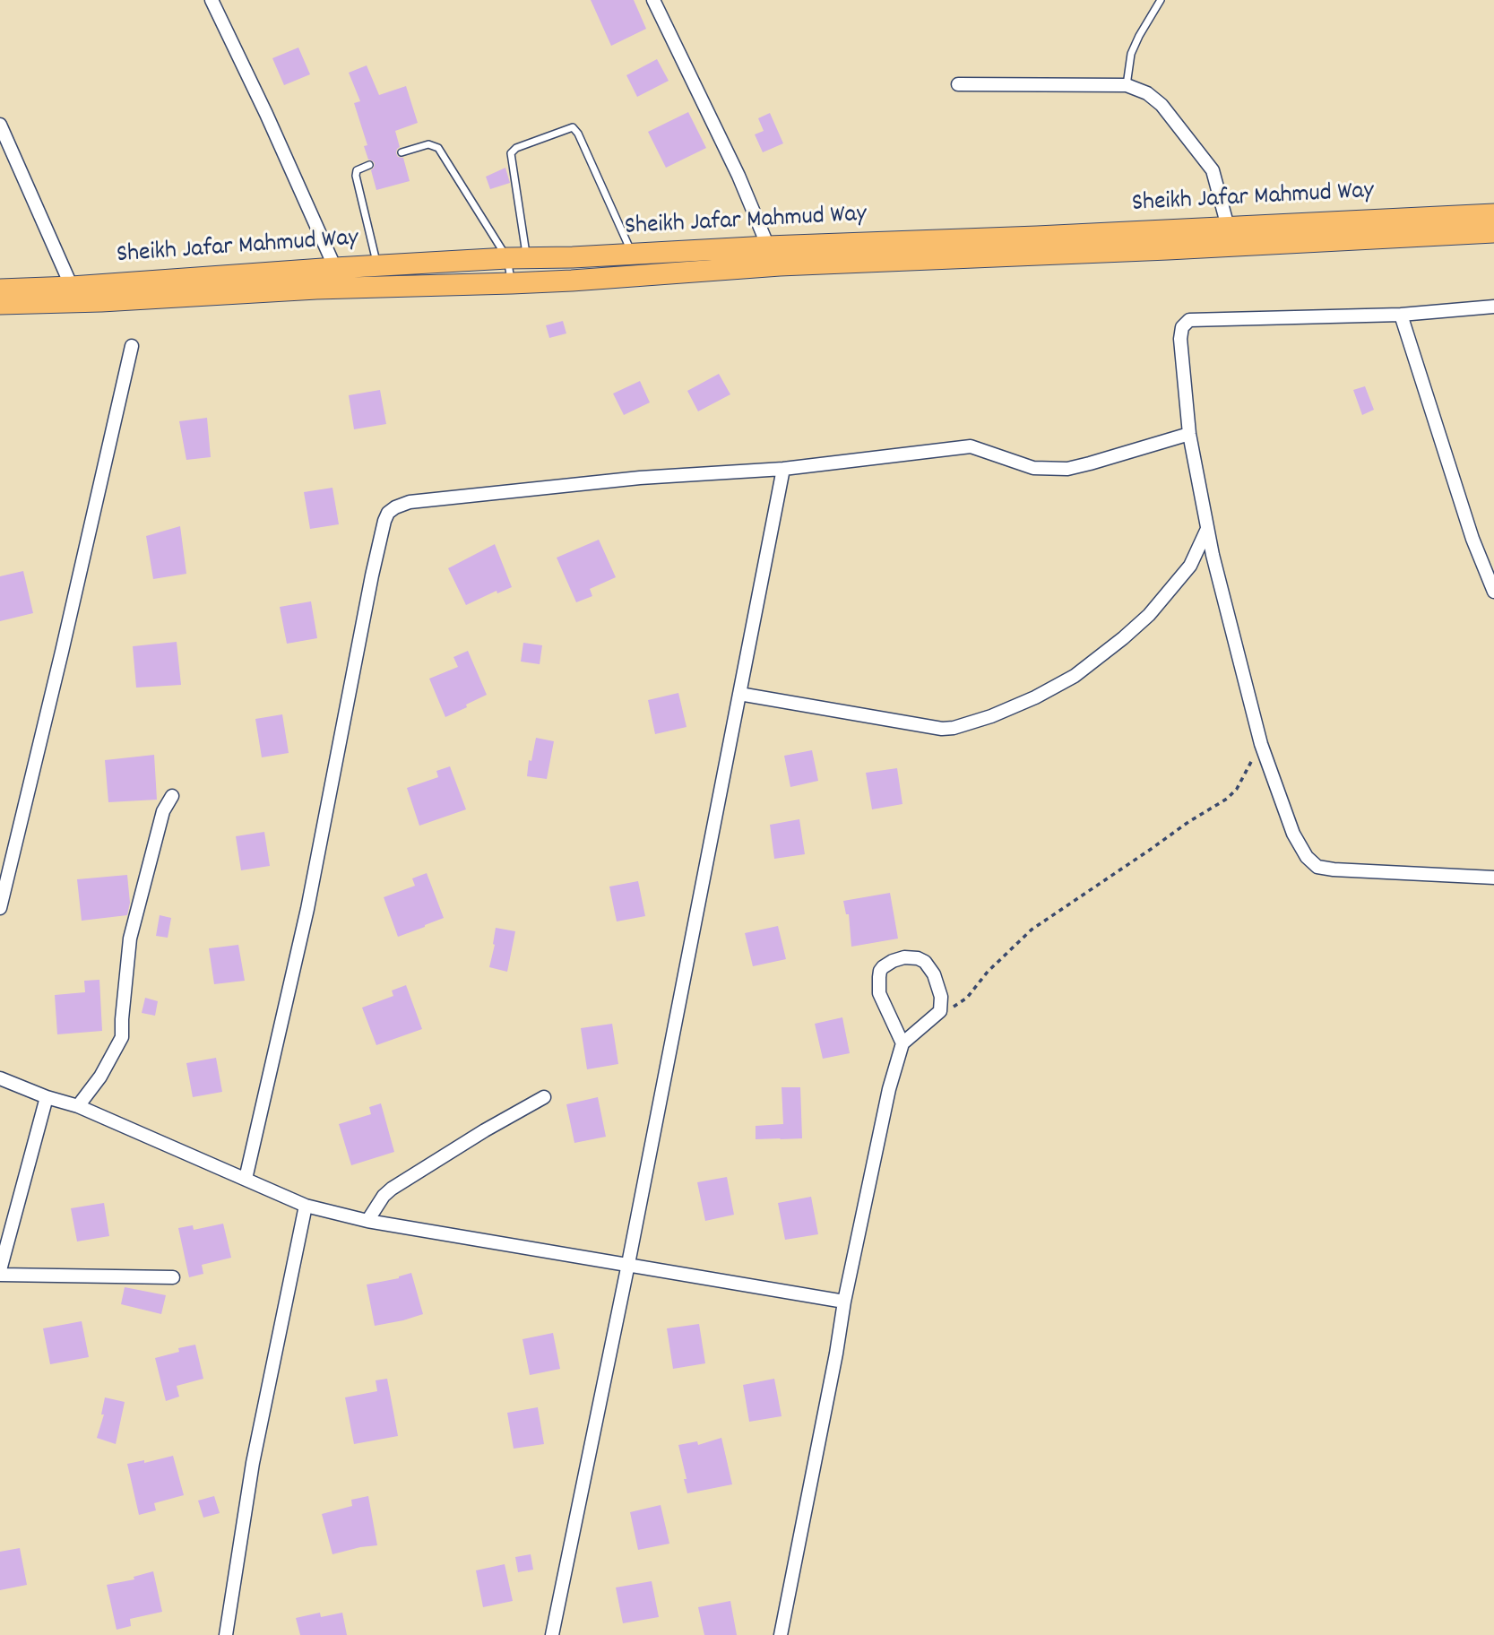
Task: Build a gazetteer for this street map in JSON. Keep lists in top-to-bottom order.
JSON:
{
  "streets": {
    "main road": ["Sheikh Jafar Mahmud Way"]
  }
}
